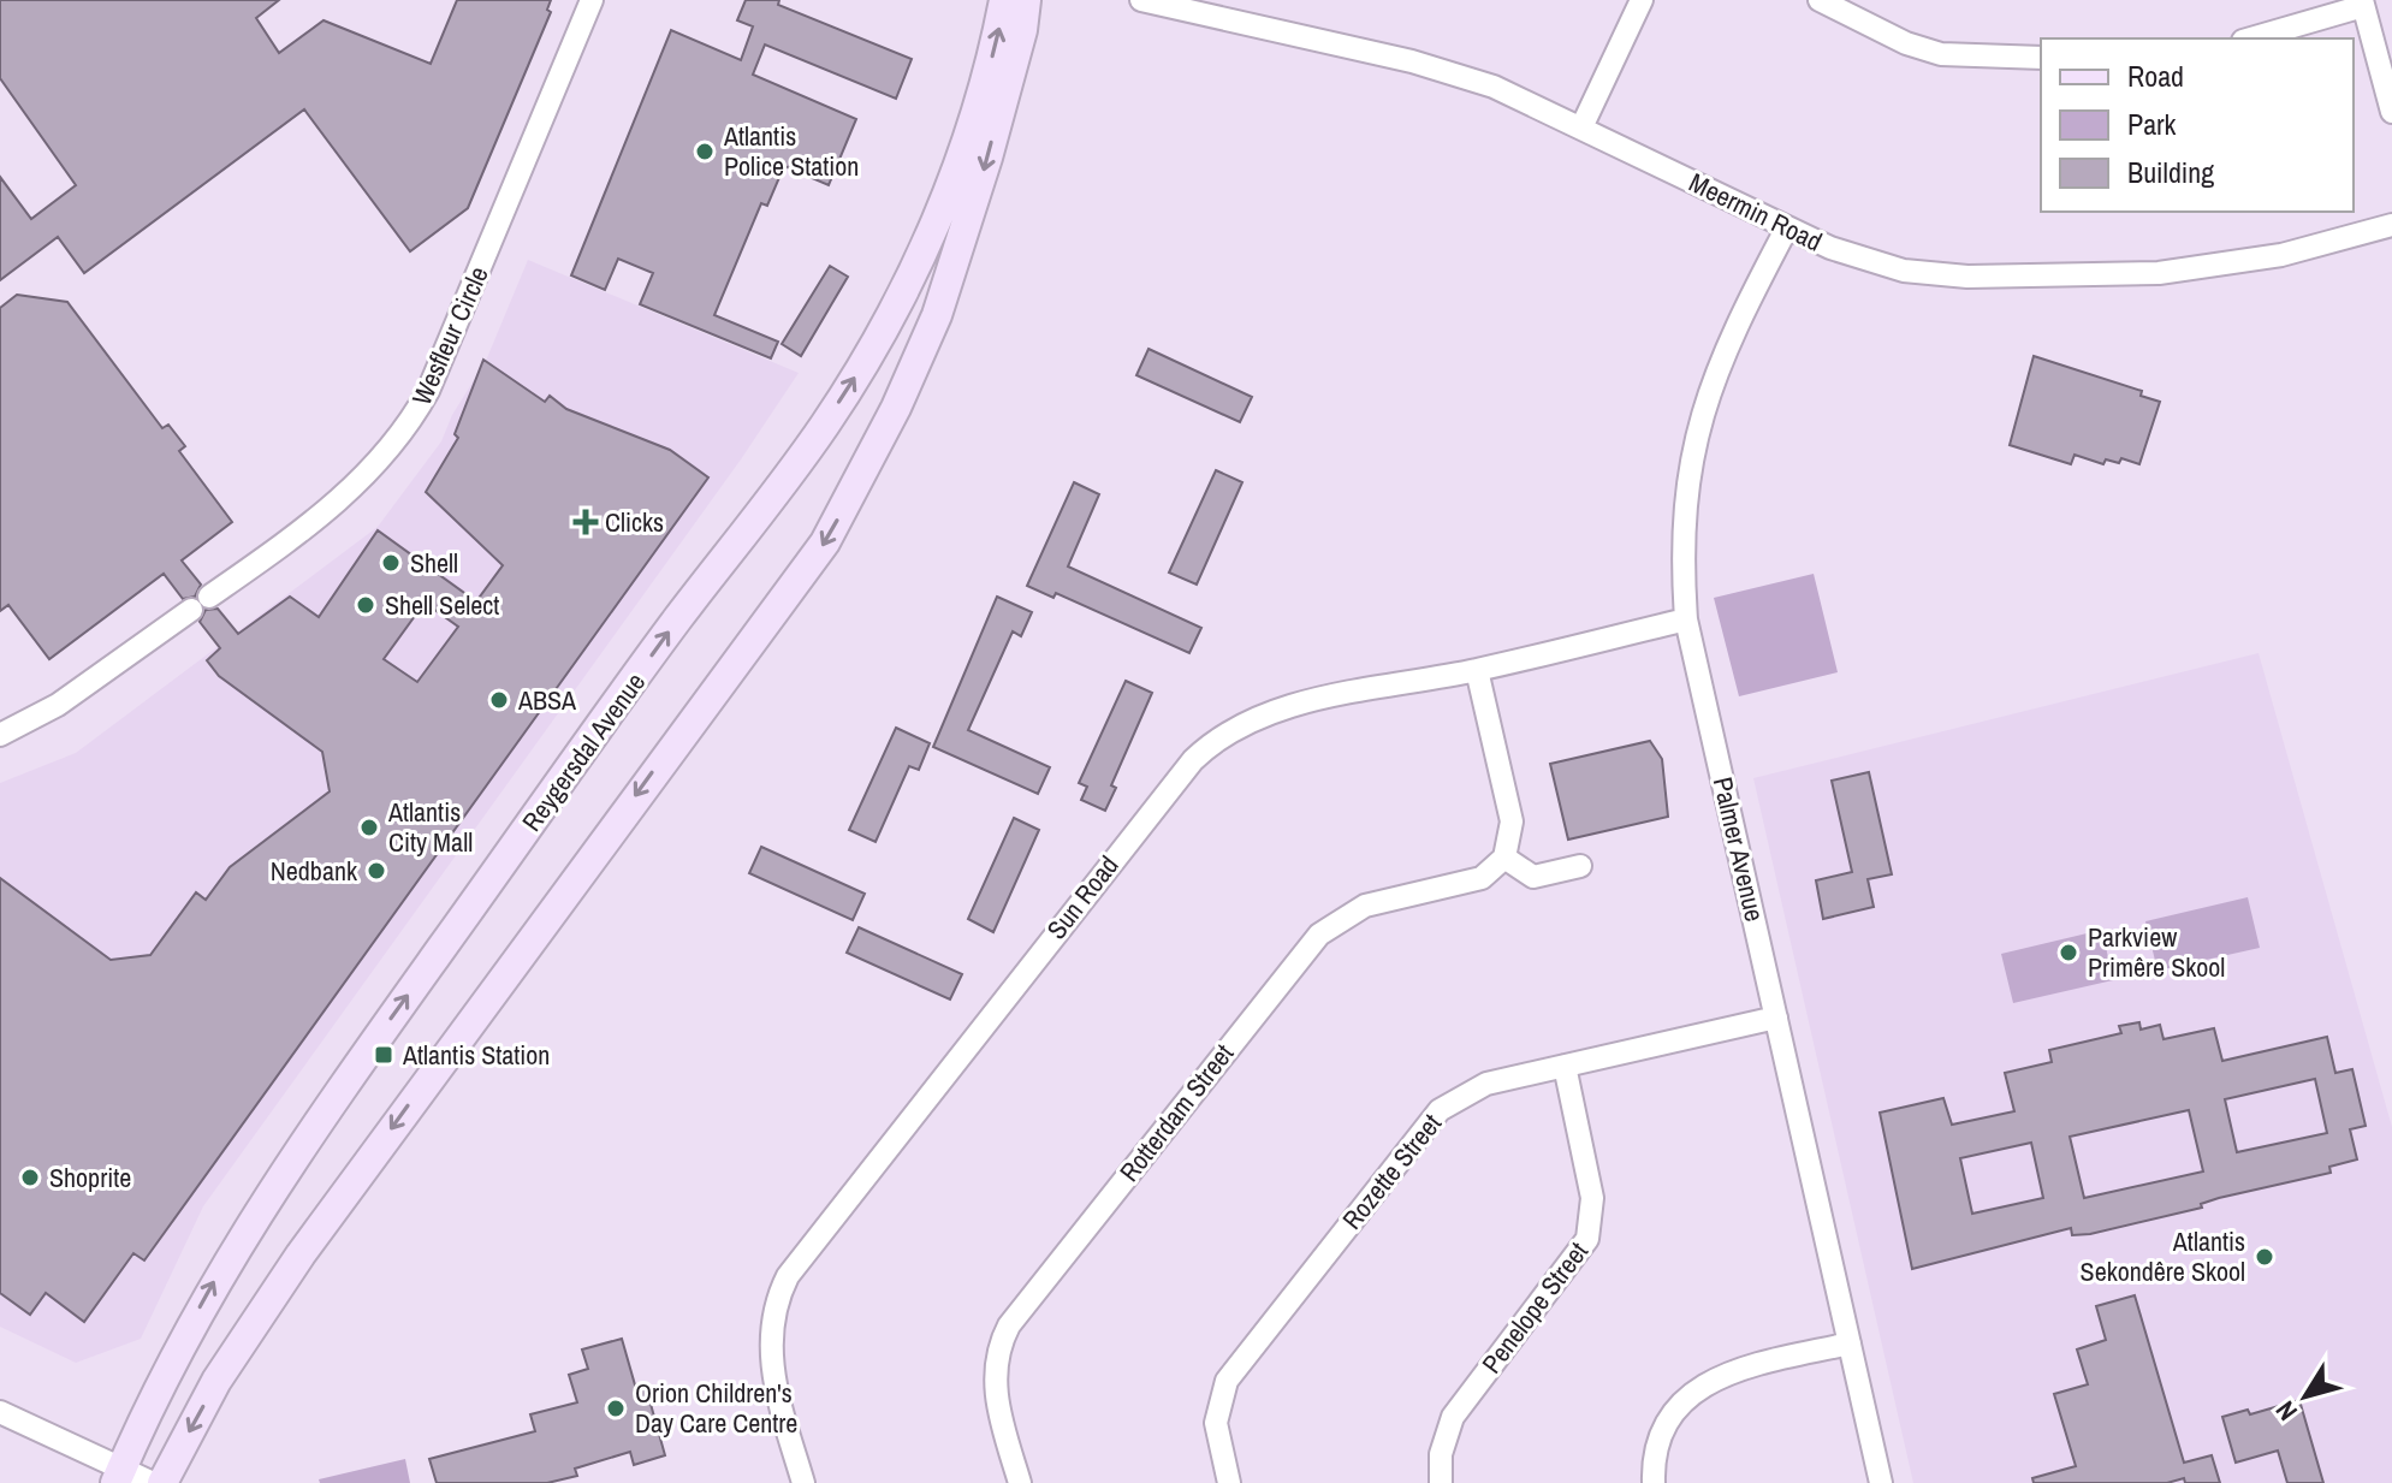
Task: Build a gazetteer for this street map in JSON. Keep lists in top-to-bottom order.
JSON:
{
  "streets": {
    "main road": ["Reygersdal Avenue"],
    "street": [
      "Meermin Road",
      "Wesfleur Circle",
      "Palmer Avenue",
      "Sun Road",
      "Rotterdam Street",
      "Rozette Street",
      "Penelope Street"
    ]
  },
  "crossings": [
    ["Meermin Road", "Palmer Avenue"],
    ["Palmer Avenue", "Sun Road"],
    ["Palmer Avenue", "Rozette Street"],
    ["Rozette Street", "Penelope Street"]
  ],
  "places": {
    "other": [
      "Atlantis Police Station",
      "Shell",
      "Shell Select",
      "ABSA",
      "Atlantis City Mall",
      "Nedbank",
      "Parkview Primêre Skool",
      "Shoprite",
      "Atlantis Sekondêre Skool",
      "Orion Children's Day Care Centre"
    ],
    "health": ["Clicks"],
    "transit": ["Atlantis Station"]
  },
  "legend": ["Road", "Park", "Building"],
  "north": "bottom left"
}
